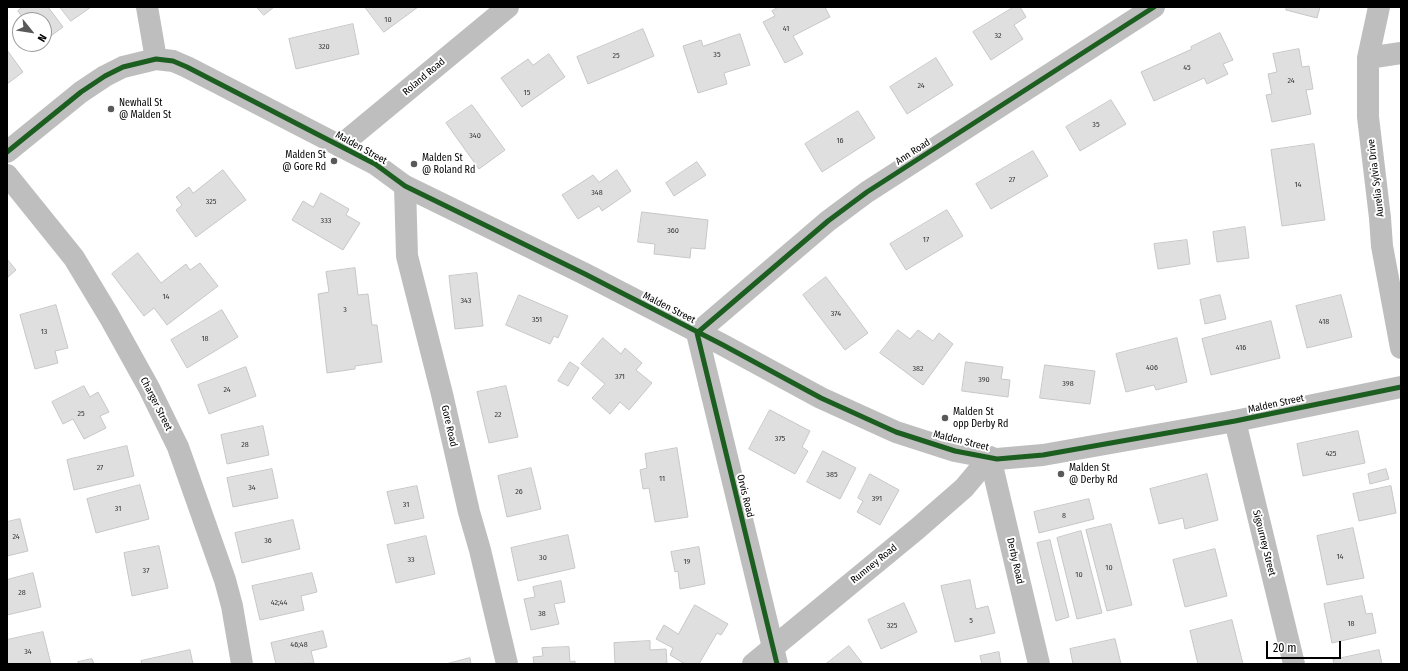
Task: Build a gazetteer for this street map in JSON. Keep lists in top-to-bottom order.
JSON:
{
  "streets": {
    "street": [
      "Roland Road",
      "Malden Street",
      "Ann Road",
      "Aurelia Sylvia Drive",
      "Charger Street",
      "Gore Road",
      "Orvis Road",
      "Sigourney Street",
      "Derby Road",
      "Rumney Road"
    ]
  },
  "crossings": [
    ["Roland Road", "Malden Street"],
    ["Malden Street", "Ann Road"],
    ["Malden Street", "Gore Road"],
    ["Malden Street", "Orvis Road"],
    ["Malden Street", "Sigourney Street"],
    ["Malden Street", "Derby Road"],
    ["Malden Street", "Rumney Road"],
    ["Ann Road", "Orvis Road"],
    ["Orvis Road", "Rumney Road"],
    ["Derby Road", "Rumney Road"]
  ],
  "places": [
    "Newhall St @ Malden St",
    "Malden St @ Gore Rd",
    "Malden St @ Roland Rd",
    "Malden St opp Derby Rd",
    "Malden St @ Derby Rd"
  ],
  "house_numbers": [
    "10",
    "41",
    "32",
    "320",
    "35",
    "25",
    "45",
    "24",
    "24",
    "15",
    "35",
    "340",
    "16",
    "27",
    "14",
    "348",
    "325",
    "333",
    "360",
    "17",
    "14",
    "343",
    "3",
    "374",
    "351",
    "418",
    "13",
    "18",
    "416",
    "406",
    "382",
    "371",
    "390",
    "398",
    "24",
    "25",
    "22",
    "375",
    "28",
    "425",
    "27",
    "385",
    "11",
    "34",
    "26",
    "391",
    "31",
    "31",
    "8",
    "24",
    "36",
    "14",
    "30",
    "33",
    "19",
    "10",
    "37",
    "10",
    "28",
    "42;44",
    "38",
    "5",
    "18",
    "325",
    "46;48",
    "34"
  ],
  "scale_bar": "20 m",
  "north": "bottom right"
}
